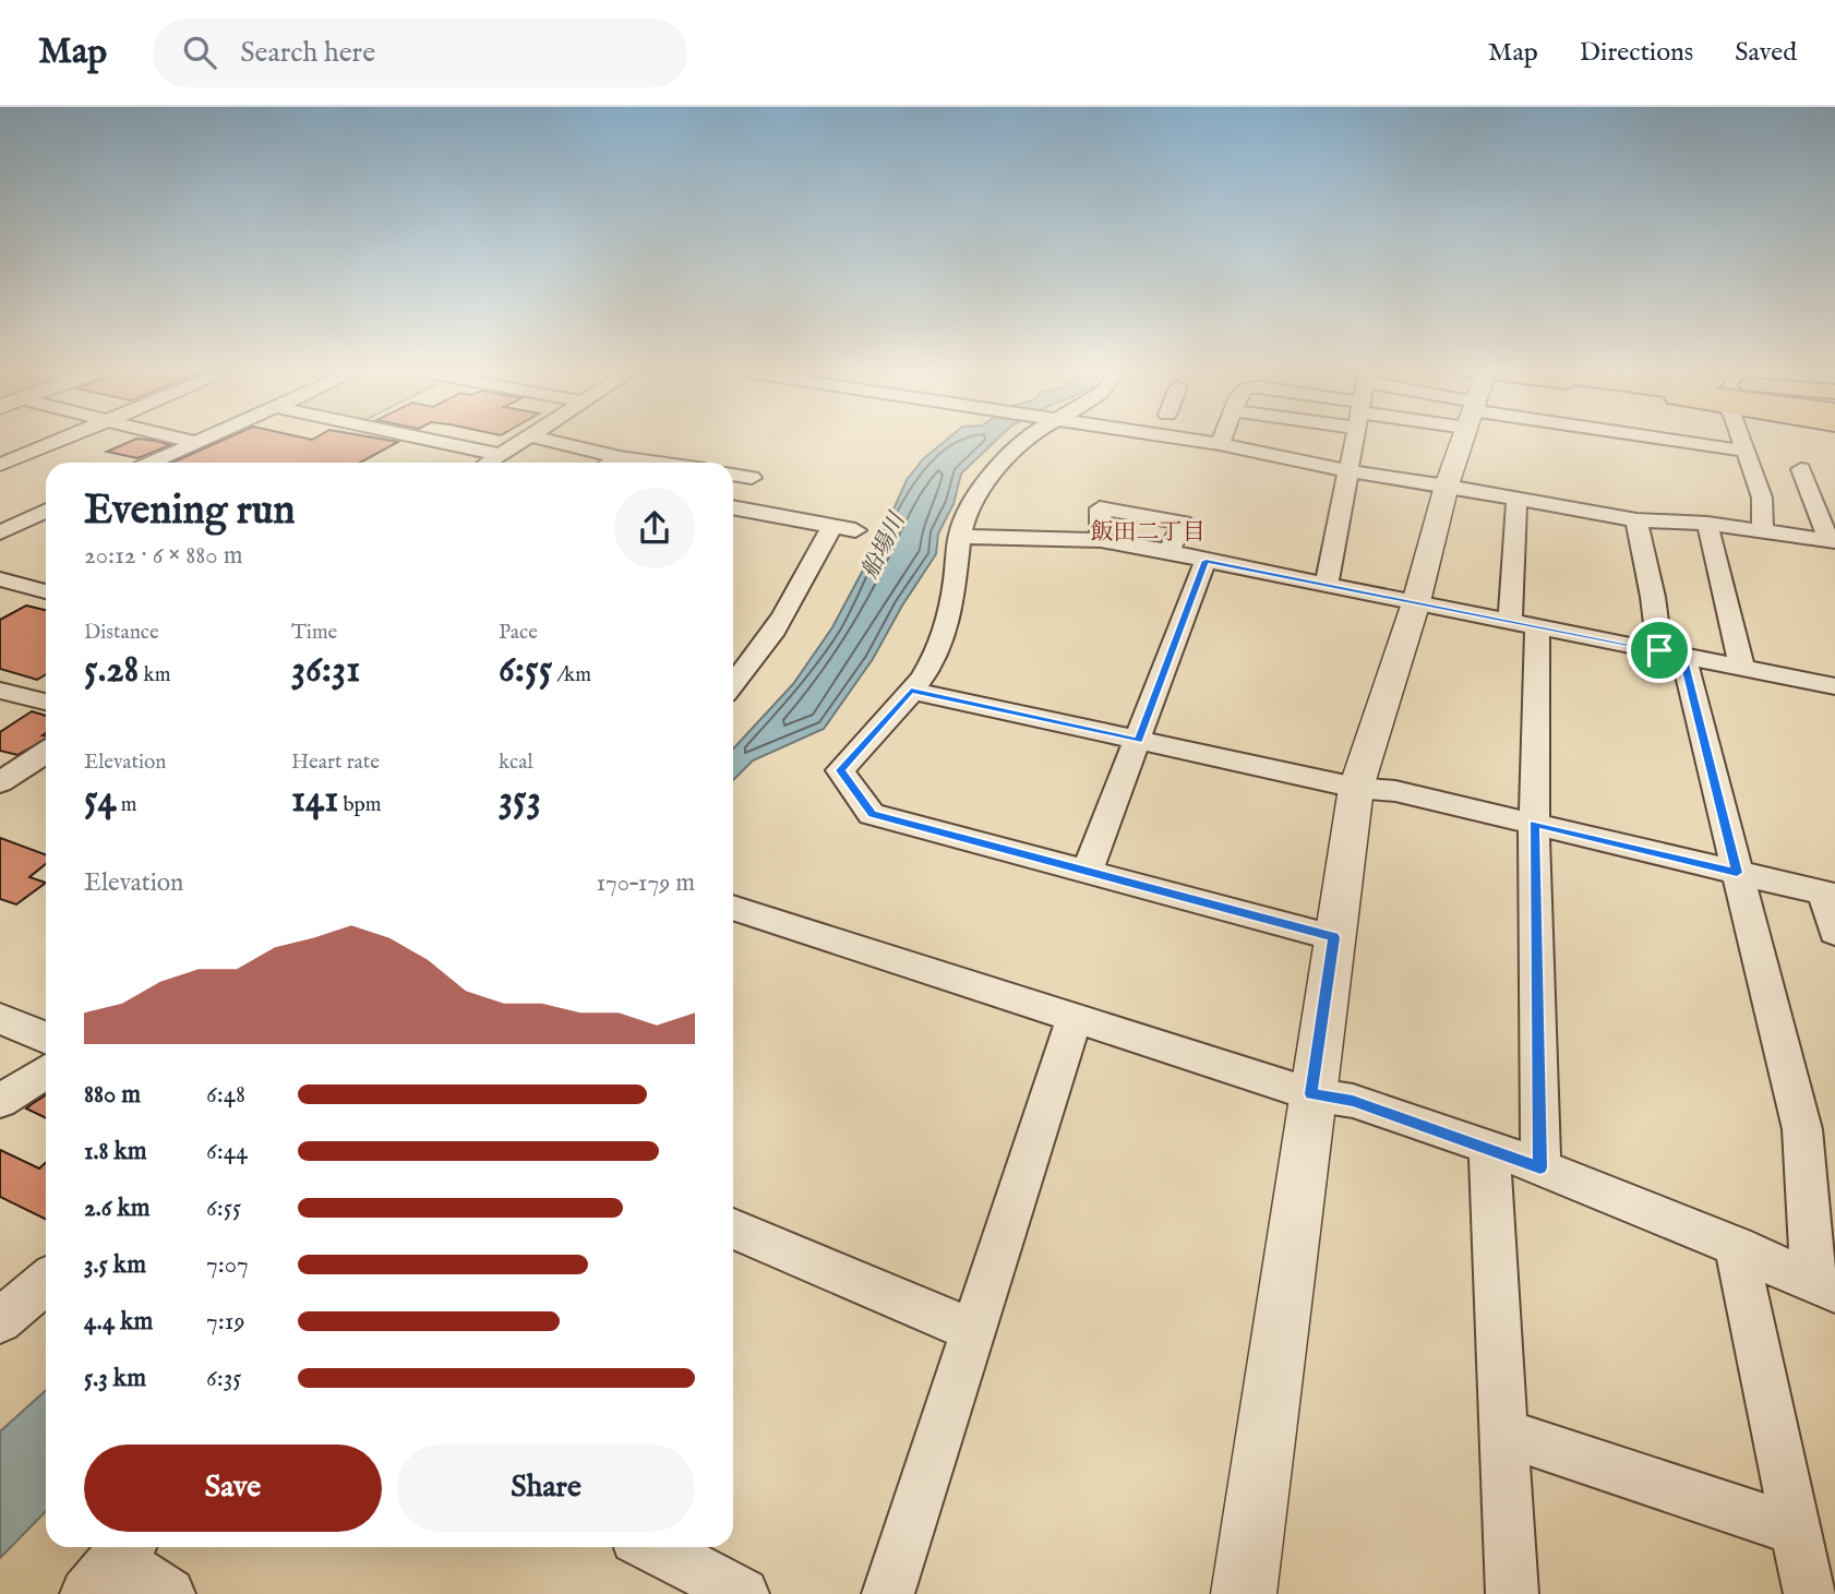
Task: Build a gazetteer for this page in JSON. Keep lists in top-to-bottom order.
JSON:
{
  "districts": ["飯田二丁目"],
  "water": ["船場川"],
  "page": {
    "header": "Map",
    "search": "Search here",
    "nav": ["Map", "Directions", "Saved"],
    "heading": ["Evening run", "20:12 · 6 × 880 m"],
    "stats": [
      ["Distance", "5.28 km"],
      ["Time", "36:31"],
      ["Pace", "6:55 /km"],
      ["Elevation", "54 m"],
      ["Heart rate", "141 bpm"],
      ["kcal", "353"]
    ],
    "chart": ["Elevation", "170–179 m"],
    "list": [
      {
        "name": "880 m",
        "note": "6:48"
      },
      {
        "name": "1.8 km",
        "note": "6:44"
      },
      {
        "name": "2.6 km",
        "note": "6:55"
      },
      {
        "name": "3.5 km",
        "note": "7:07"
      },
      {
        "name": "4.4 km",
        "note": "7:19"
      },
      {
        "name": "5.3 km",
        "note": "6:35"
      }
    ],
    "buttons": ["Save", "Share"]
  }
}
